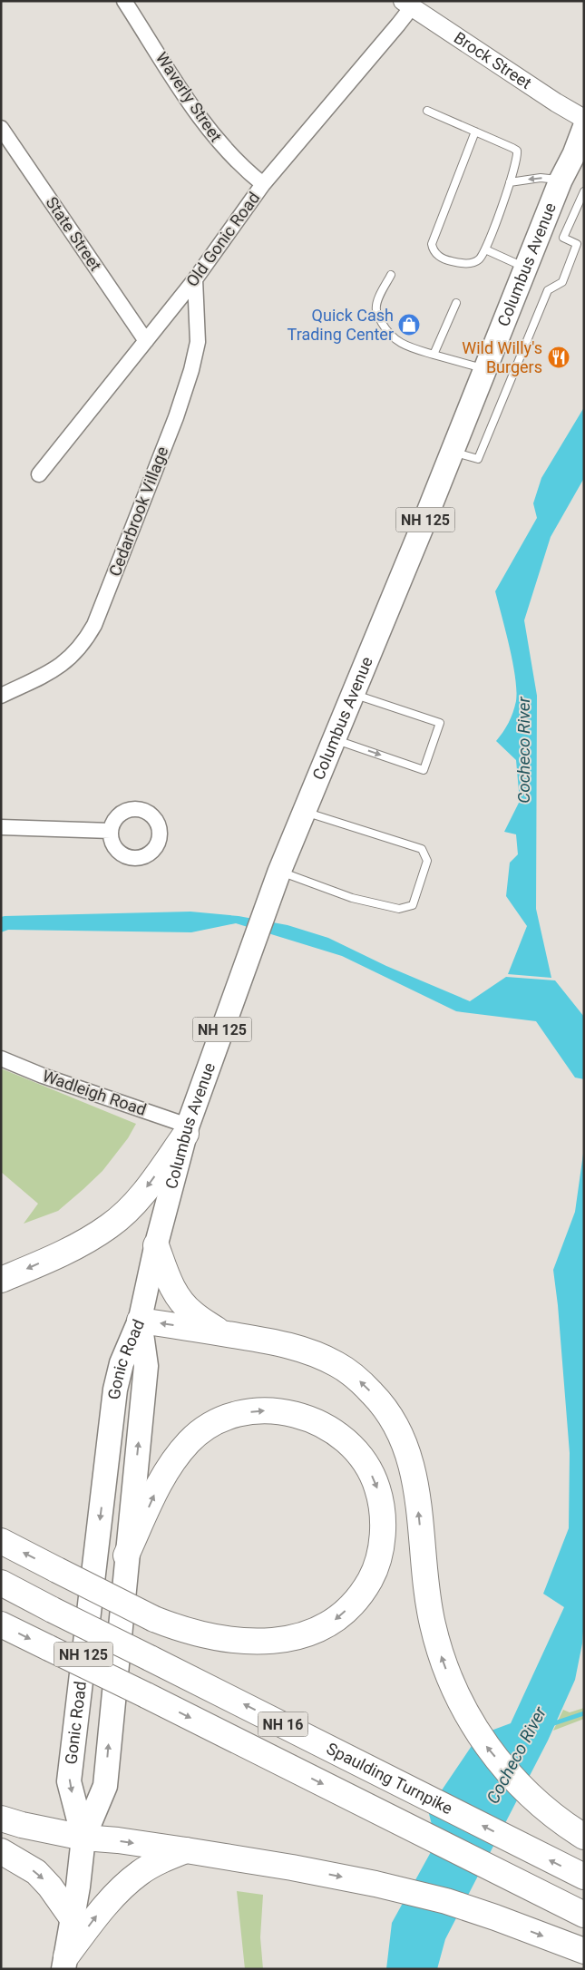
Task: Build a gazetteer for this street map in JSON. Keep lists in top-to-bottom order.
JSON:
{
  "streets": {
    "highway": [
      "NH 125",
      "Gonic Road",
      "NH 16",
      "Spaulding Turnpike"
    ],
    "main road": ["Columbus Avenue"],
    "street": [
      "Brock Street",
      "Waverly Street",
      "State Street",
      "Old Gonic Road",
      "Cedarbrook Village",
      "Wadleigh Road"
    ]
  },
  "crossings": [
    ["Brock Street", "Old Gonic Road"],
    ["Waverly Street", "Old Gonic Road"],
    ["State Street", "Old Gonic Road"],
    ["Old Gonic Road", "Cedarbrook Village"],
    ["Columbus Avenue", "Wadleigh Road"],
    ["Columbus Avenue", "Gonic Road"]
  ],
  "water": ["Cocheco River"],
  "places": {
    "shop": ["Quick Cash Trading Center"],
    "restaurant": ["Wild Willy's Burgers"]
  }
}
